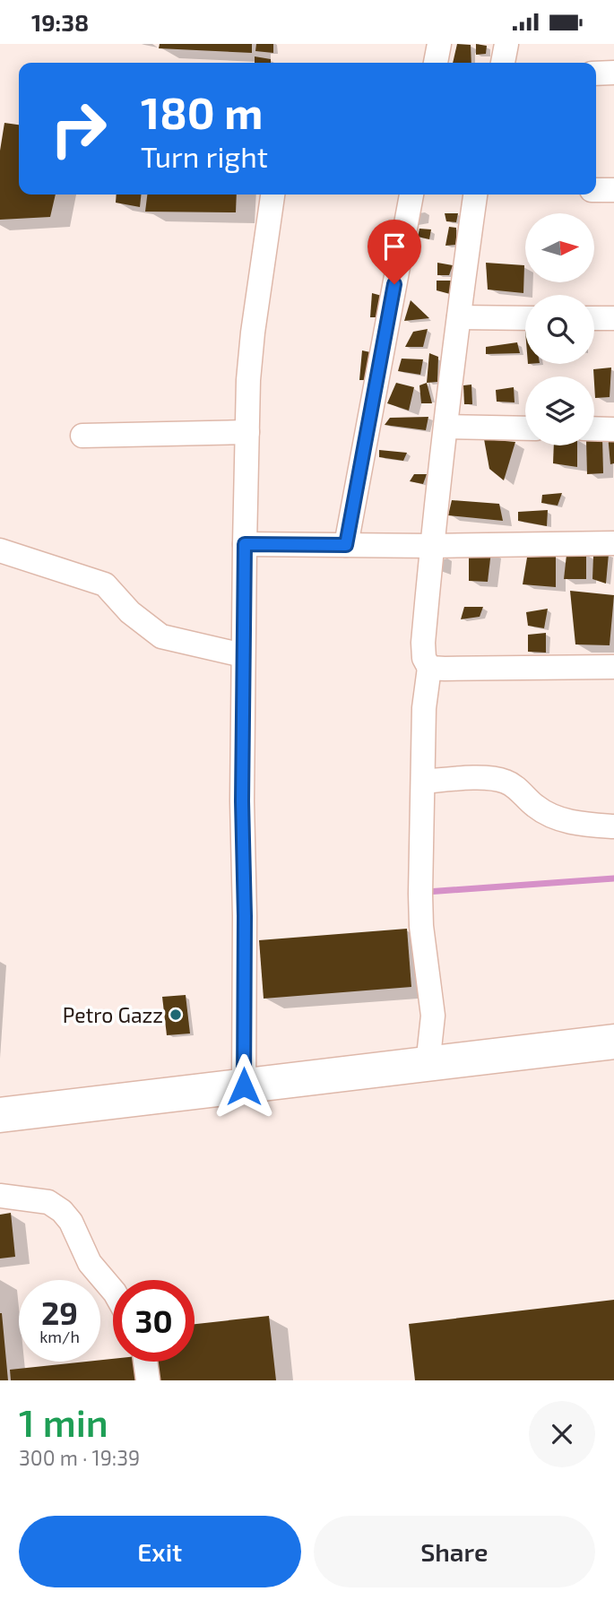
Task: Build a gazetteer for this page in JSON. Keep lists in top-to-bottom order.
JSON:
{
  "places": ["Petro Gazz"],
  "north": "right",
  "page": {
    "status": "19:38",
    "turn": ["180 m", "Turn right"],
    "speed": "29 km/h",
    "limit": "30",
    "heading": ["1 min", "300 m · 19:39"],
    "buttons": ["Exit", "Share"]
  }
}
